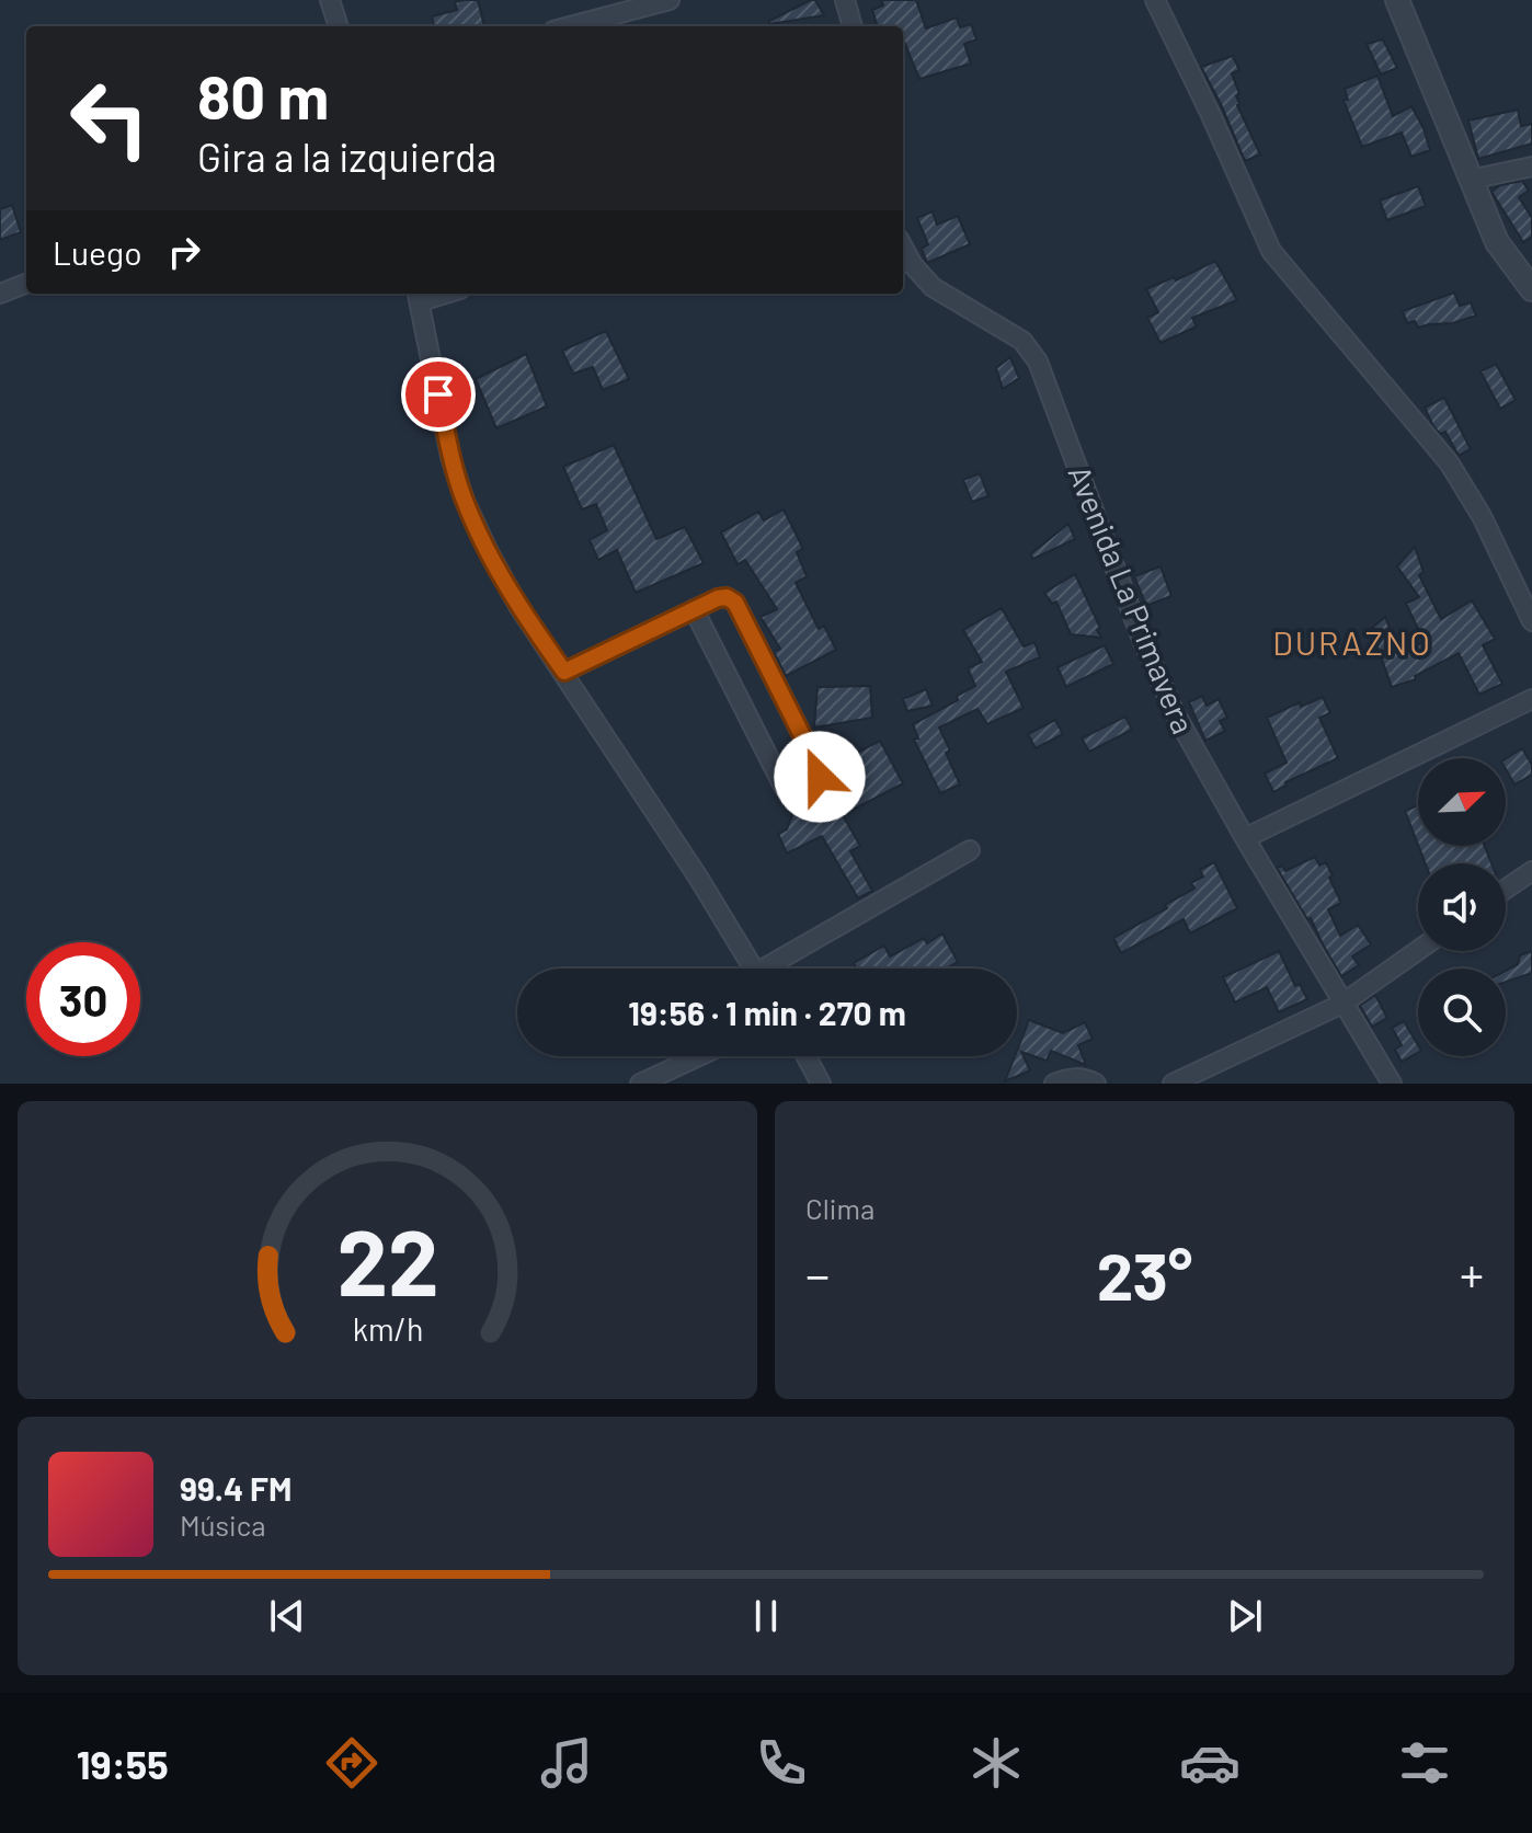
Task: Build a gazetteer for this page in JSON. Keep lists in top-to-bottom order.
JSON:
{
  "streets": {
    "street": ["Avenida La Primavera"]
  },
  "districts": ["DURAZNO"],
  "north": "top right",
  "page": {
    "turn": ["80 m", "Gira a la izquierda"],
    "then": "Luego",
    "limit": "30",
    "trip": "19:56 · 1 min · 270 m",
    "tile": "Clima",
    "heat": ["−", "23°", "+"],
    "song": ["99.4 FM", "Música"],
    "tabs": "19:55",
    "gauge": ["22", "km/h"]
  }
}
